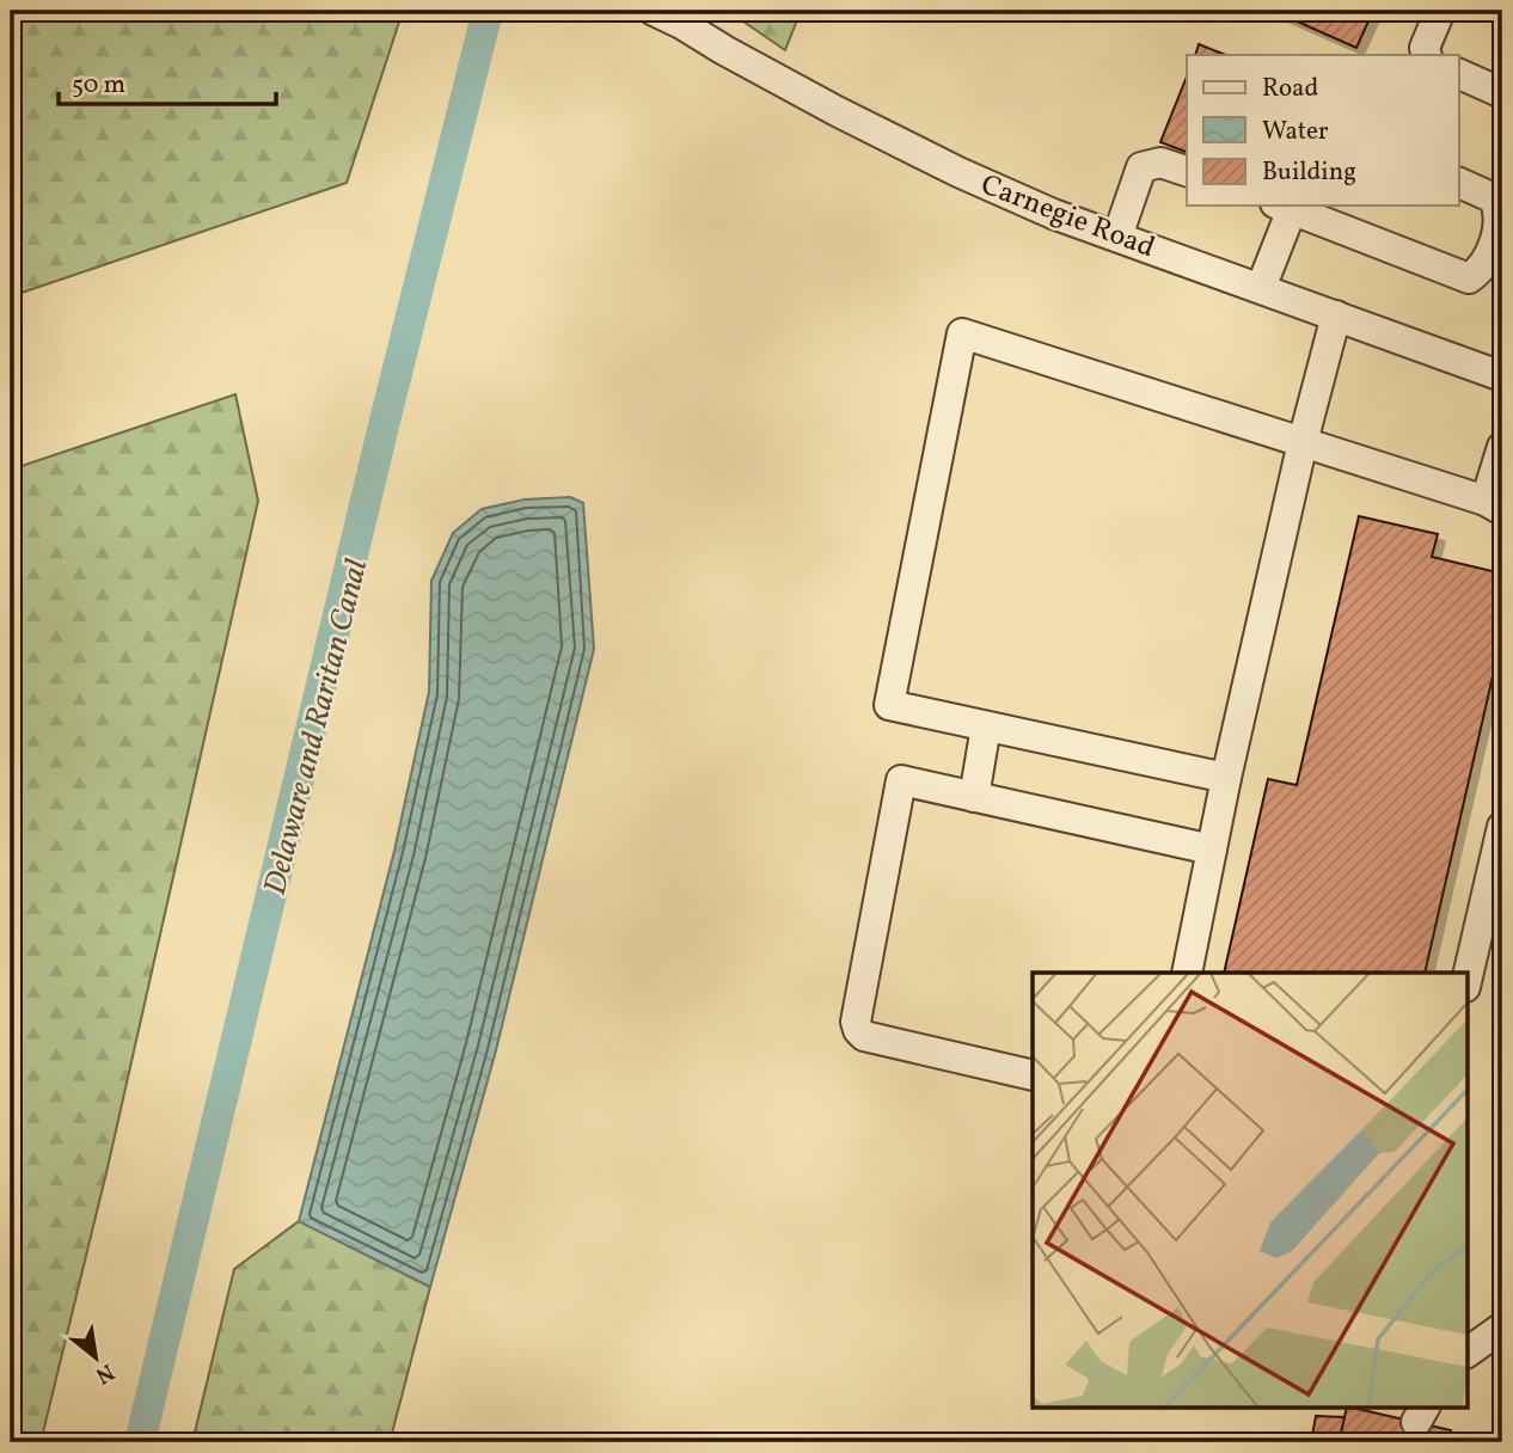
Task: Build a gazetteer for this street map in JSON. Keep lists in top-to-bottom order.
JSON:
{
  "streets": {
    "street": ["Carnegie Road"]
  },
  "water": ["Delaware and Raritan Canal"],
  "legend": ["Road", "Water", "Building"],
  "scale_bar": "50 m",
  "north": "bottom right"
}
